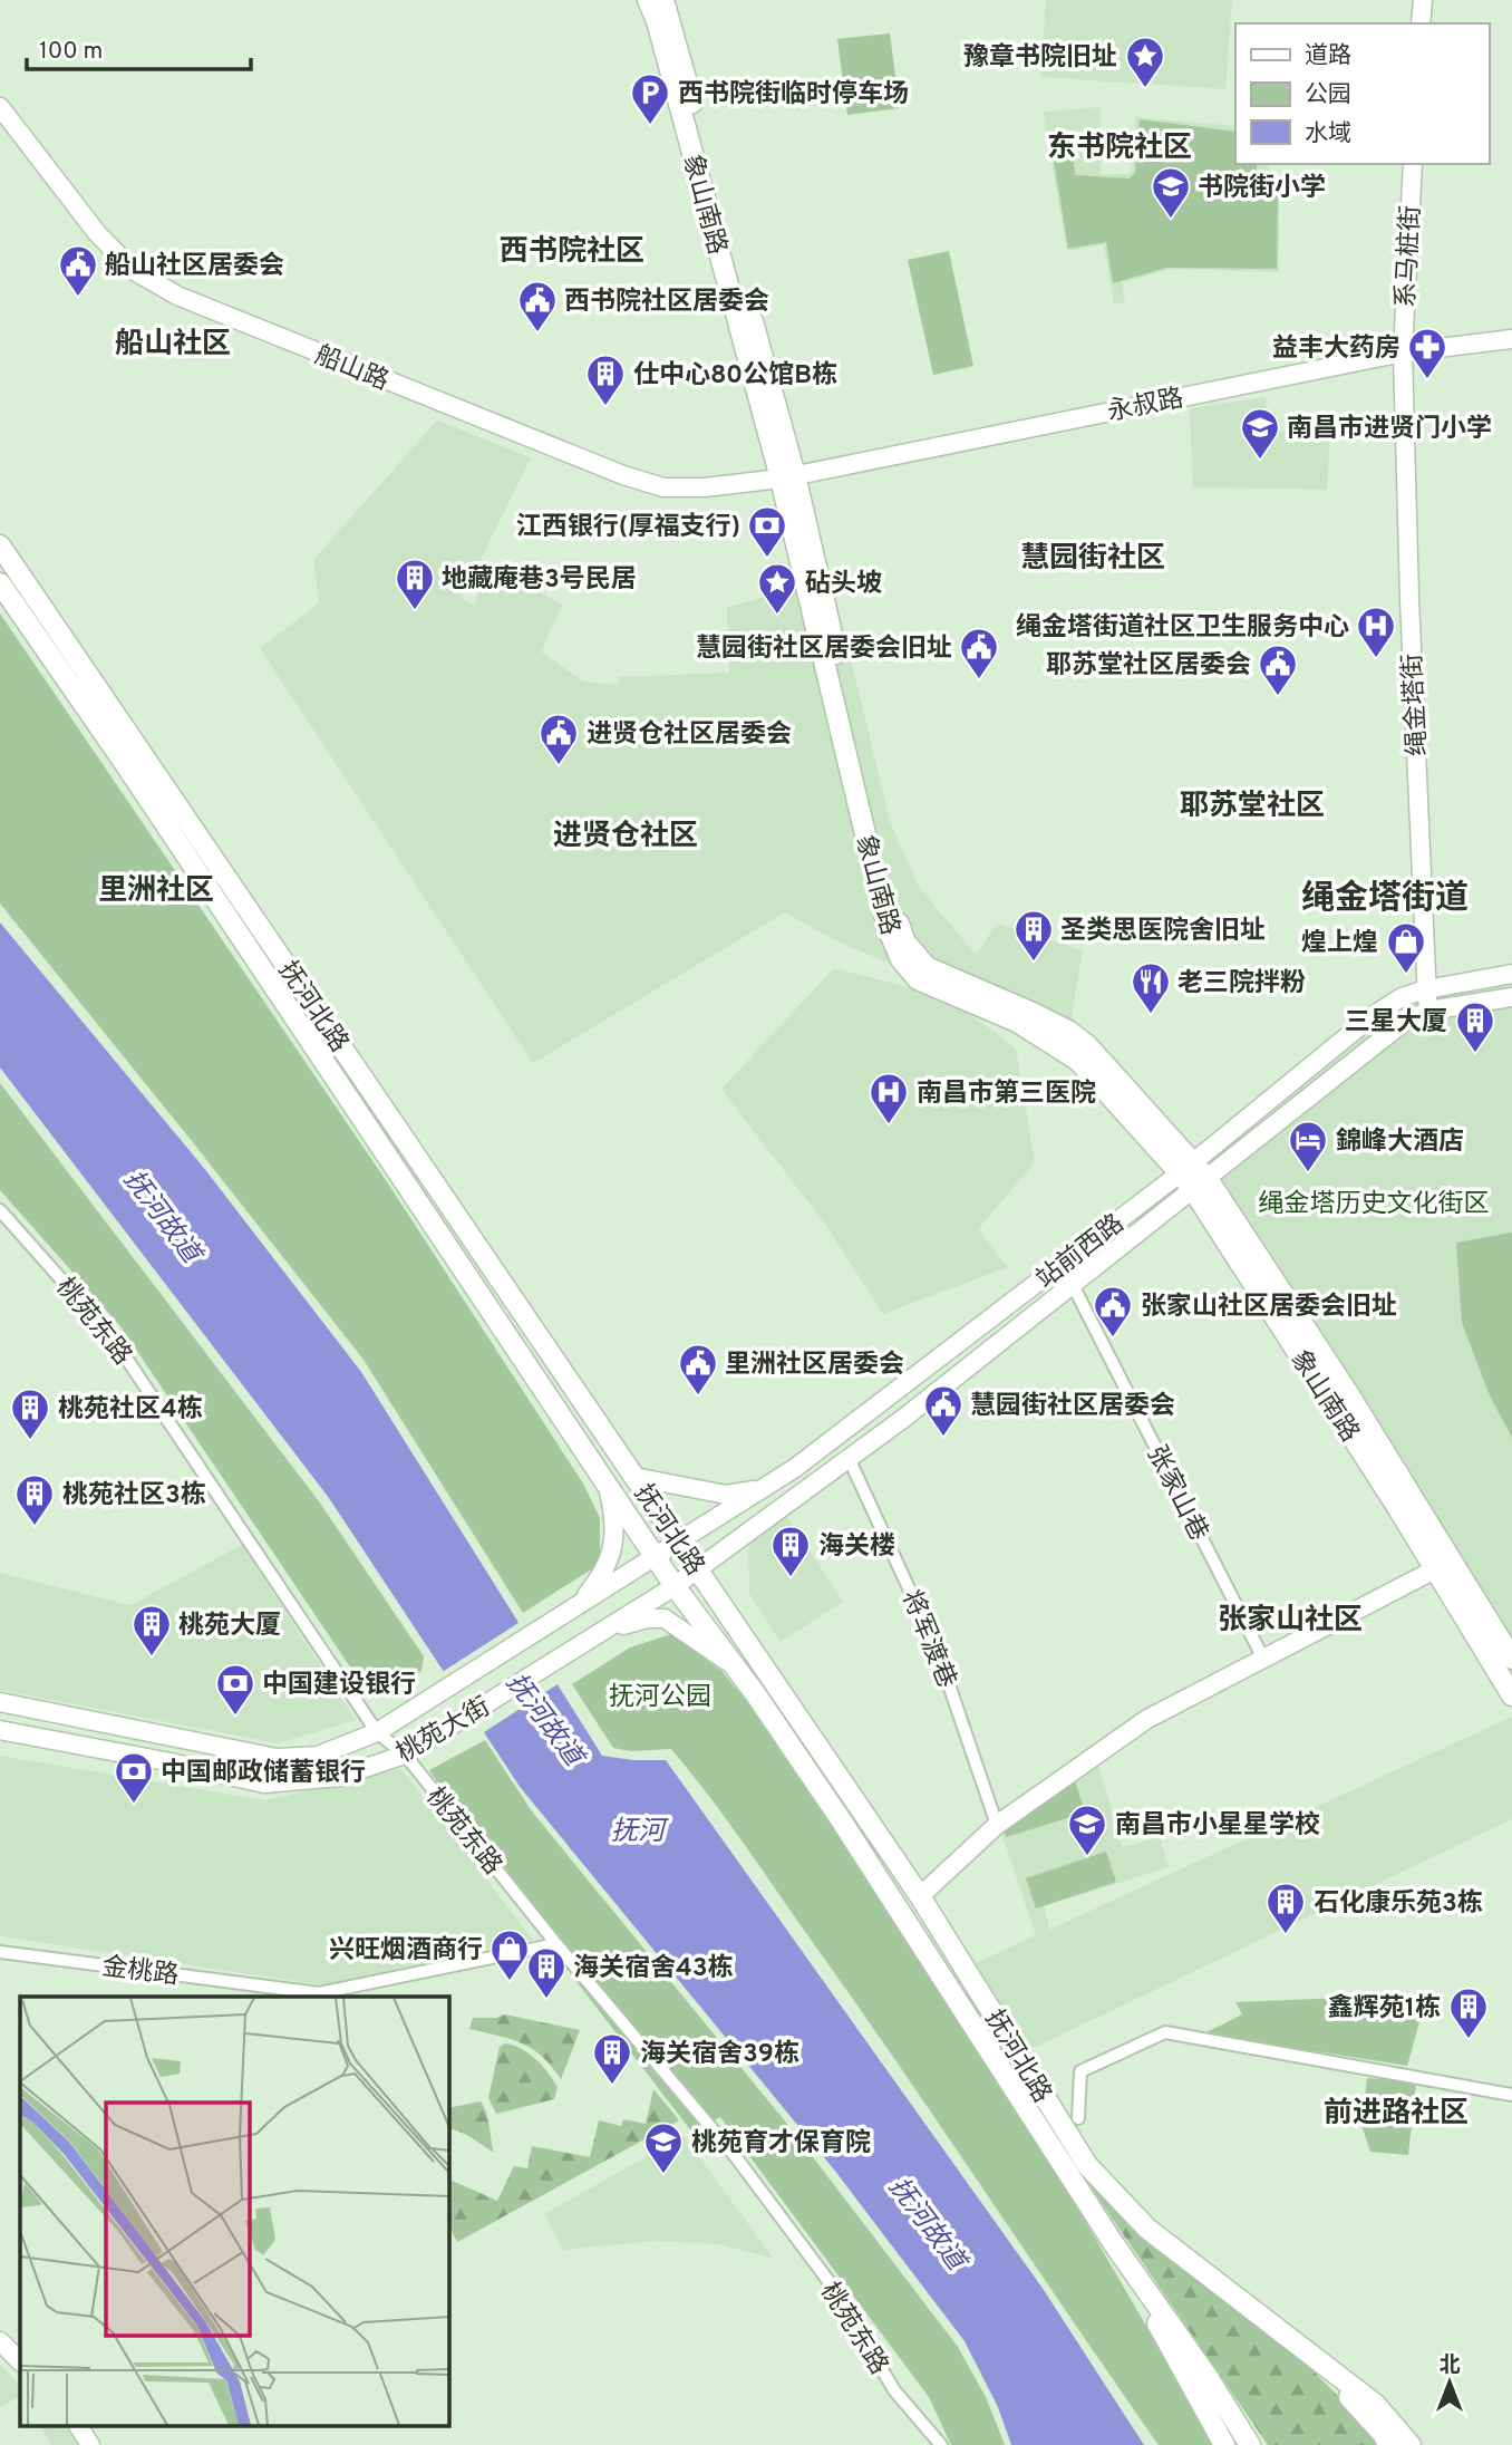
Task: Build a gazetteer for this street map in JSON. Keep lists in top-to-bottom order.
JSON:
{
  "streets": {
    "main road": [
      "象山南路",
      "系马桩街",
      "船山路",
      "永叔路",
      "绳金塔街",
      "抚河北路",
      "站前西路",
      "桃苑大街"
    ],
    "street": [
      "桃苑东路",
      "张家山巷",
      "将军渡巷",
      "金桃路"
    ]
  },
  "crossings": [
    ["象山南路", "船山路"],
    ["象山南路", "永叔路"],
    ["象山南路", "站前西路"],
    ["系马桩街", "永叔路"],
    ["系马桩街", "绳金塔街"],
    ["船山路", "永叔路"],
    ["永叔路", "绳金塔街"],
    ["绳金塔街", "站前西路"],
    ["抚河北路", "站前西路"],
    ["抚河北路", "桃苑大街"],
    ["站前西路", "张家山巷"],
    ["站前西路", "将军渡巷"],
    ["站前西路", "桃苑大街"],
    ["桃苑东路", "桃苑大街"],
    ["桃苑东路", "金桃路"]
  ],
  "districts": [
    "东书院社区",
    "西书院社区",
    "船山社区",
    "慧园街社区",
    "耶苏堂社区",
    "进贤仓社区",
    "里洲社区",
    "绳金塔街道",
    "张家山社区",
    "前进路社区"
  ],
  "water": ["抚河故道", "抚河"],
  "parks": ["绳金塔历史文化街区", "抚河公园"],
  "places": {
    "place": ["豫章书院旧址", "砧头坡"],
    "parking": ["西书院街临时停车场"],
    "school or university": [
      "书院街小学",
      "南昌市进贤门小学",
      "南昌市小星星学校",
      "桃苑育才保育院"
    ],
    "public building": [
      "船山社区居委会",
      "西书院社区居委会",
      "慧园街社区居委会旧址",
      "耶苏堂社区居委会",
      "进贤仓社区居委会",
      "张家山社区居委会旧址",
      "里洲社区居委会",
      "慧园街社区居委会"
    ],
    "pharmacy": ["益丰大药房"],
    "building": [
      "仕中心80公馆B栋",
      "地藏庵巷3号民居",
      "圣类思医院舍旧址",
      "三星大厦",
      "桃苑社区4栋",
      "桃苑社区3栋",
      "海关楼",
      "桃苑大厦",
      "石化康乐苑3栋",
      "海关宿舍43栋",
      "鑫辉苑1栋",
      "海关宿舍39栋"
    ],
    "bank": ["江西银行(厚福支行)", "中国建设银行", "中国邮政储蓄银行"],
    "hospital": ["绳金塔街道社区卫生服务中心", "南昌市第三医院"],
    "shop": ["煌上煌", "兴旺烟酒商行"],
    "restaurant": ["老三院拌粉"],
    "hotel": ["錦峰大酒店"]
  },
  "legend": ["道路", "公园", "水域"],
  "scale_bar": "100 m",
  "north": "top"
}
